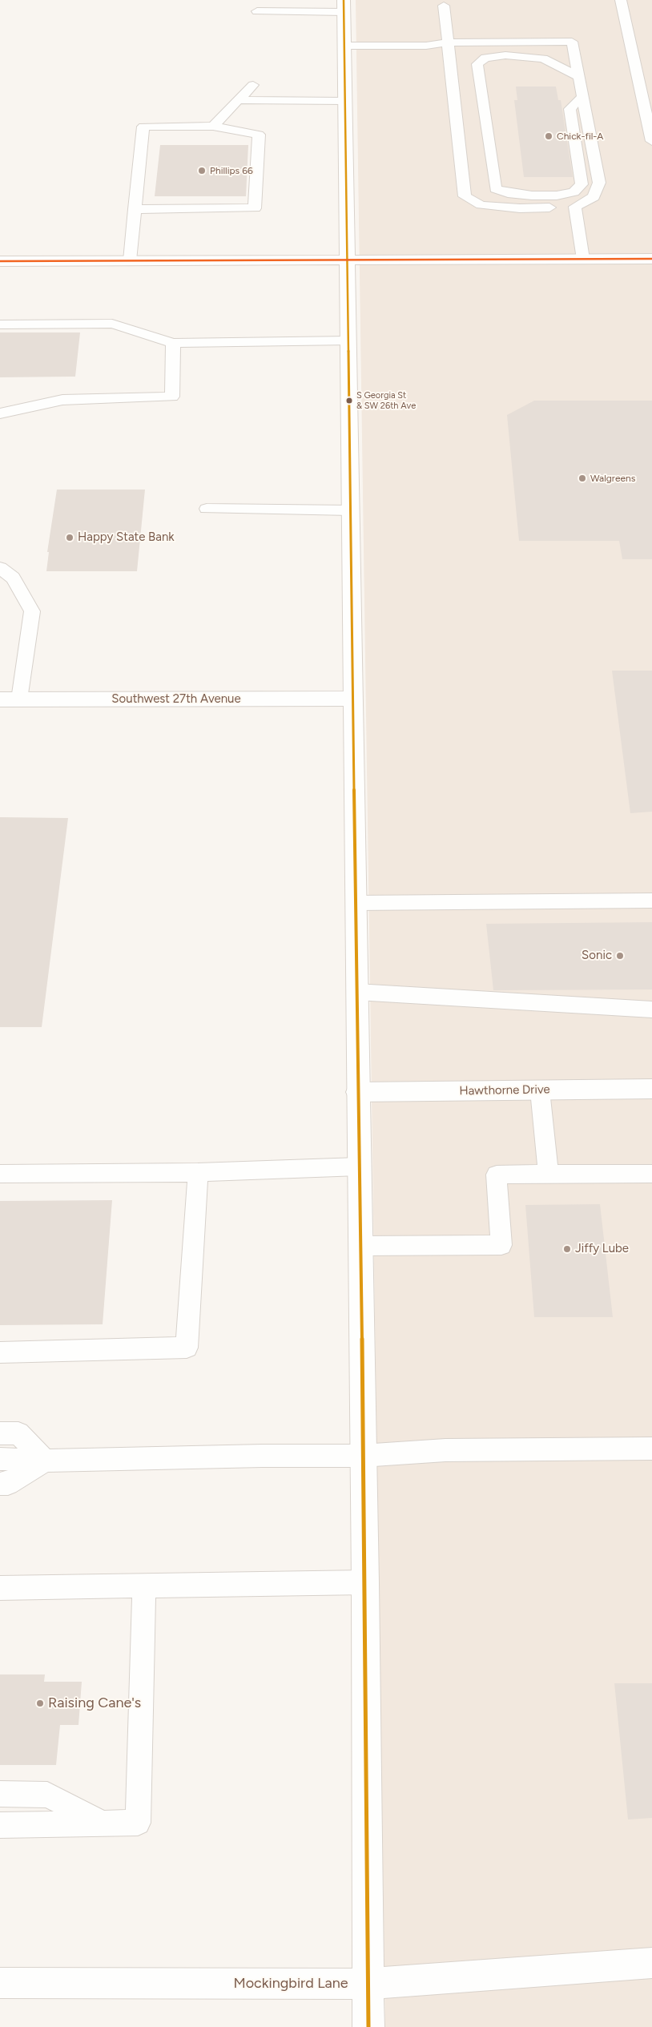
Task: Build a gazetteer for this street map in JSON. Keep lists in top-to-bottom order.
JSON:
{
  "streets": {
    "main road": ["Southwest 27th Avenue", "Hawthorne Drive", "Mockingbird Lane"]
  },
  "places": [
    "Chick-fil-A",
    "Phillips 66",
    "S Georgia St & SW 26th Ave",
    "Walgreens",
    "Happy State Bank",
    "Sonic",
    "Jiffy Lube",
    "Raising Cane's"
  ]
}
